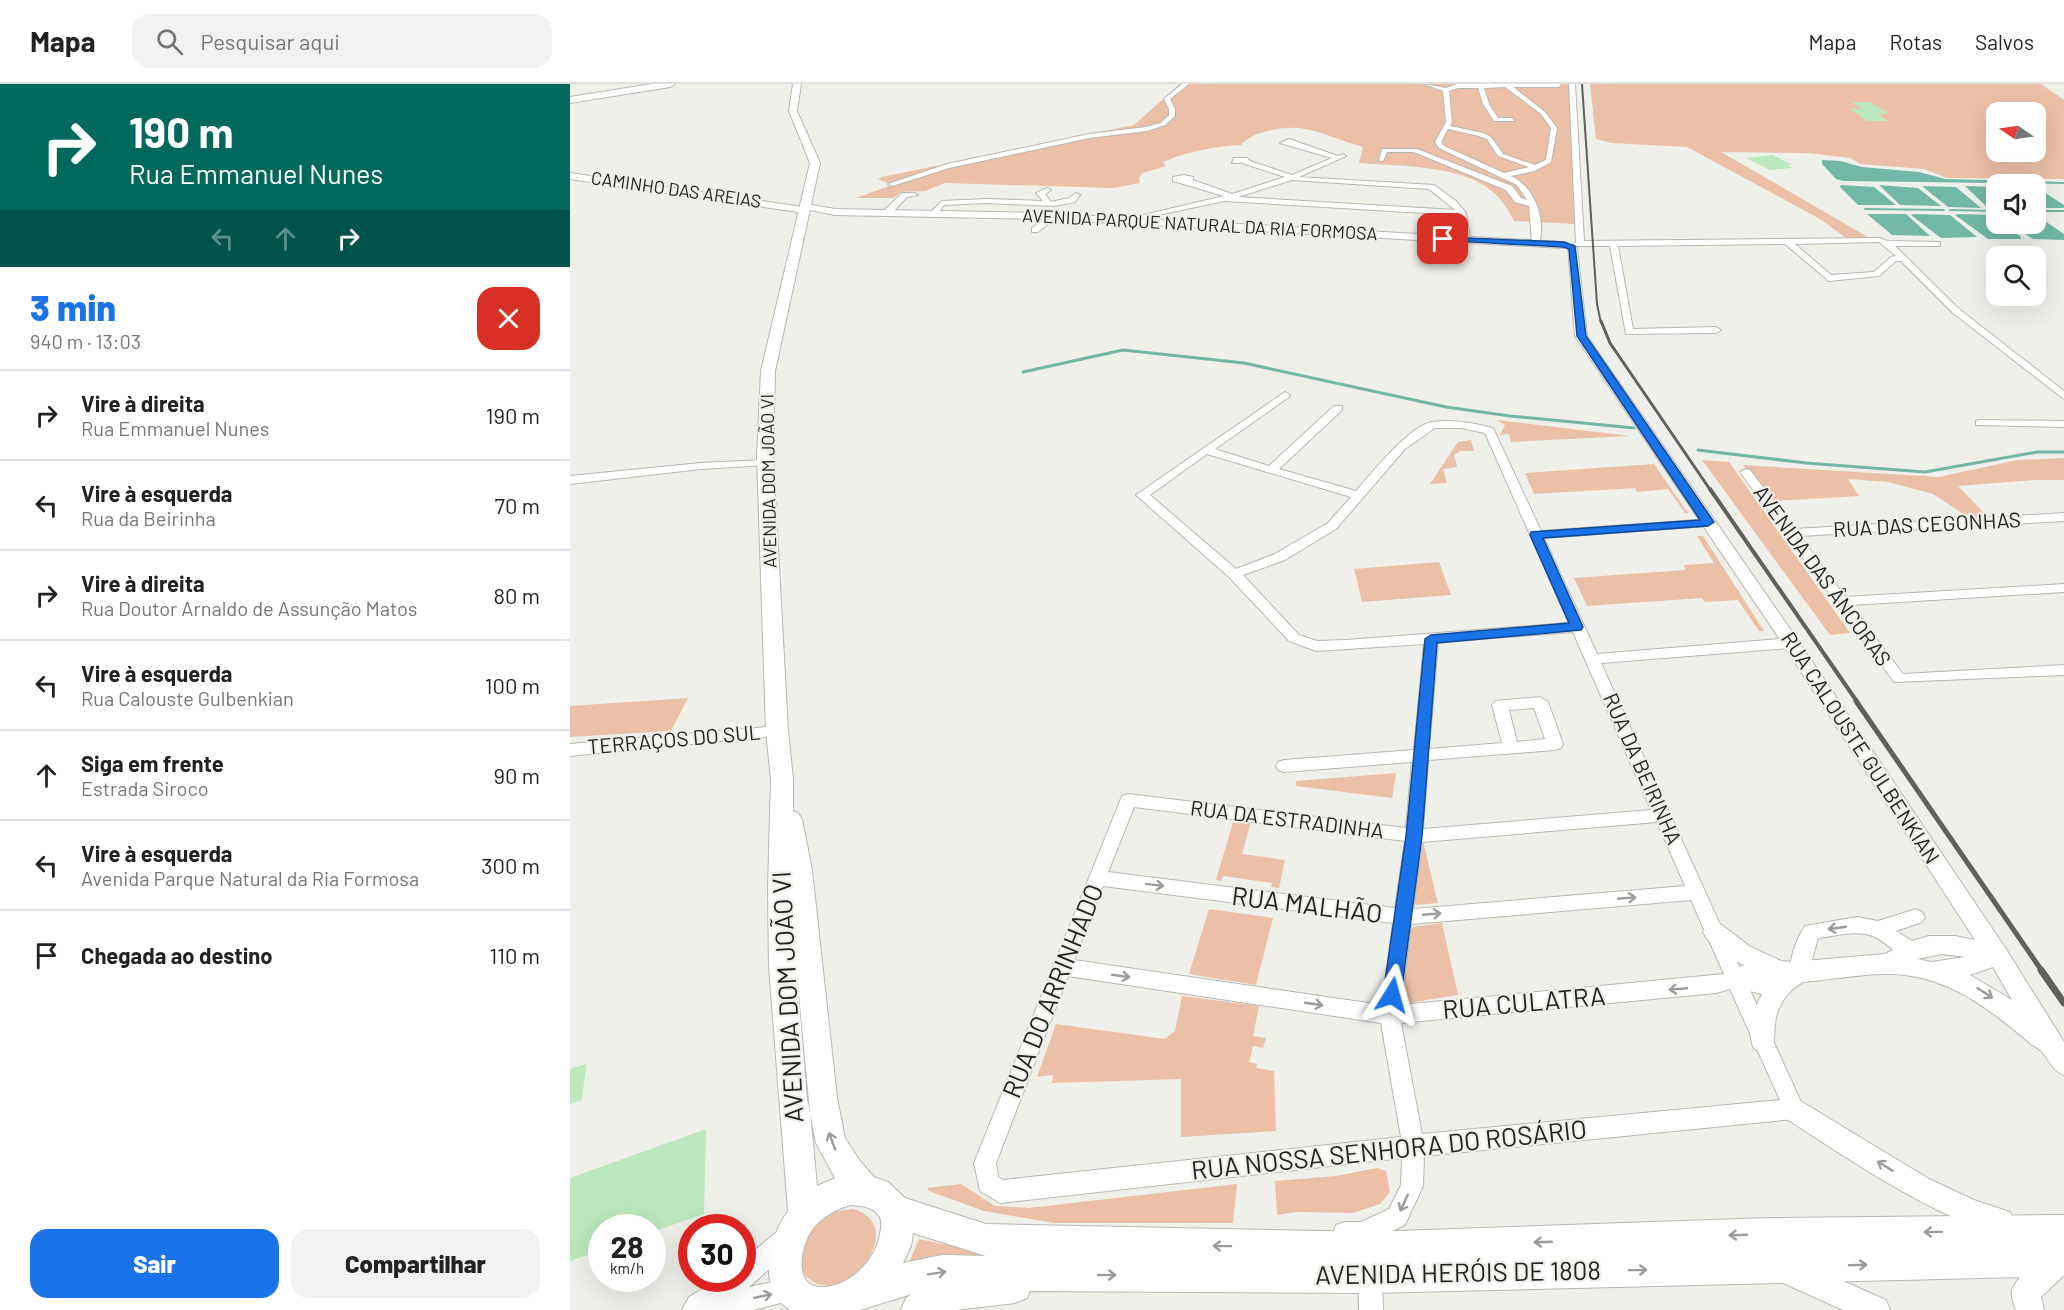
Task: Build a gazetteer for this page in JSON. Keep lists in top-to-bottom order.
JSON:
{
  "streets": {
    "main road": ["AVENIDA DOM JOÃO VI", "AVENIDA HERÓIS DE 1808"],
    "street": [
      "CAMINHO DAS AREIAS",
      "AVENIDA PARQUE NATURAL DA RIA FORMOSA",
      "RUA DAS CEGONHAS",
      "AVENIDA DAS ÂNCORAS",
      "TERRAÇOS DO SUL",
      "RUA CALOUSTE GULBENKIAN",
      "RUA DA BEIRINHA",
      "RUA DA ESTRADINHA",
      "RUA MALHÃO",
      "RUA DO ARRINHADO",
      "RUA CULATRA",
      "RUA NOSSA SENHORA DO ROSÁRIO"
    ]
  },
  "crossings": [
    ["CAMINHO DAS AREIAS", "AVENIDA PARQUE NATURAL DA RIA FORMOSA"],
    ["CAMINHO DAS AREIAS", "AVENIDA DOM JOÃO VI"],
    ["AVENIDA PARQUE NATURAL DA RIA FORMOSA", "RUA CALOUSTE GULBENKIAN"],
    ["AVENIDA DOM JOÃO VI", "TERRAÇOS DO SUL"],
    ["AVENIDA DOM JOÃO VI", "AVENIDA HERÓIS DE 1808"],
    ["RUA DAS CEGONHAS", "AVENIDA DAS ÂNCORAS"],
    ["RUA DA BEIRINHA", "RUA DA ESTRADINHA"],
    ["RUA DA BEIRINHA", "RUA MALHÃO"],
    ["RUA DA BEIRINHA", "RUA CULATRA"],
    ["RUA DA BEIRINHA", "RUA NOSSA SENHORA DO ROSÁRIO"],
    ["RUA DA ESTRADINHA", "RUA DO ARRINHADO"],
    ["RUA MALHÃO", "RUA DO ARRINHADO"],
    ["RUA DO ARRINHADO", "RUA CULATRA"],
    ["RUA DO ARRINHADO", "RUA NOSSA SENHORA DO ROSÁRIO"]
  ],
  "one_way": ["RUA MALHÃO"],
  "north": "left",
  "page": {
    "header": "Mapa",
    "search": "Pesquisar aqui",
    "nav": ["Mapa", "Rotas", "Salvos"],
    "turn": ["190 m", "Rua Emmanuel Nunes"],
    "heading": ["3 min", "940 m · 13:03"],
    "list": [
      {
        "name": "Vire à direita",
        "note": "Rua Emmanuel Nunes",
        "value": "190 m"
      },
      {
        "name": "Vire à esquerda",
        "note": "Rua da Beirinha",
        "value": "70 m"
      },
      {
        "name": "Vire à direita",
        "note": "Rua Doutor Arnaldo de Assunção Matos",
        "value": "80 m"
      },
      {
        "name": "Vire à esquerda",
        "note": "Rua Calouste Gulbenkian",
        "value": "100 m"
      },
      {
        "name": "Siga em frente",
        "note": "Estrada Siroco",
        "value": "90 m"
      },
      {
        "name": "Vire à esquerda",
        "note": "Avenida Parque Natural da Ria Formosa",
        "value": "300 m"
      },
      {
        "name": "Chegada ao destino",
        "value": "110 m"
      }
    ],
    "speed": "28 km/h",
    "limit": "30",
    "buttons": ["Sair", "Compartilhar"]
  }
}
